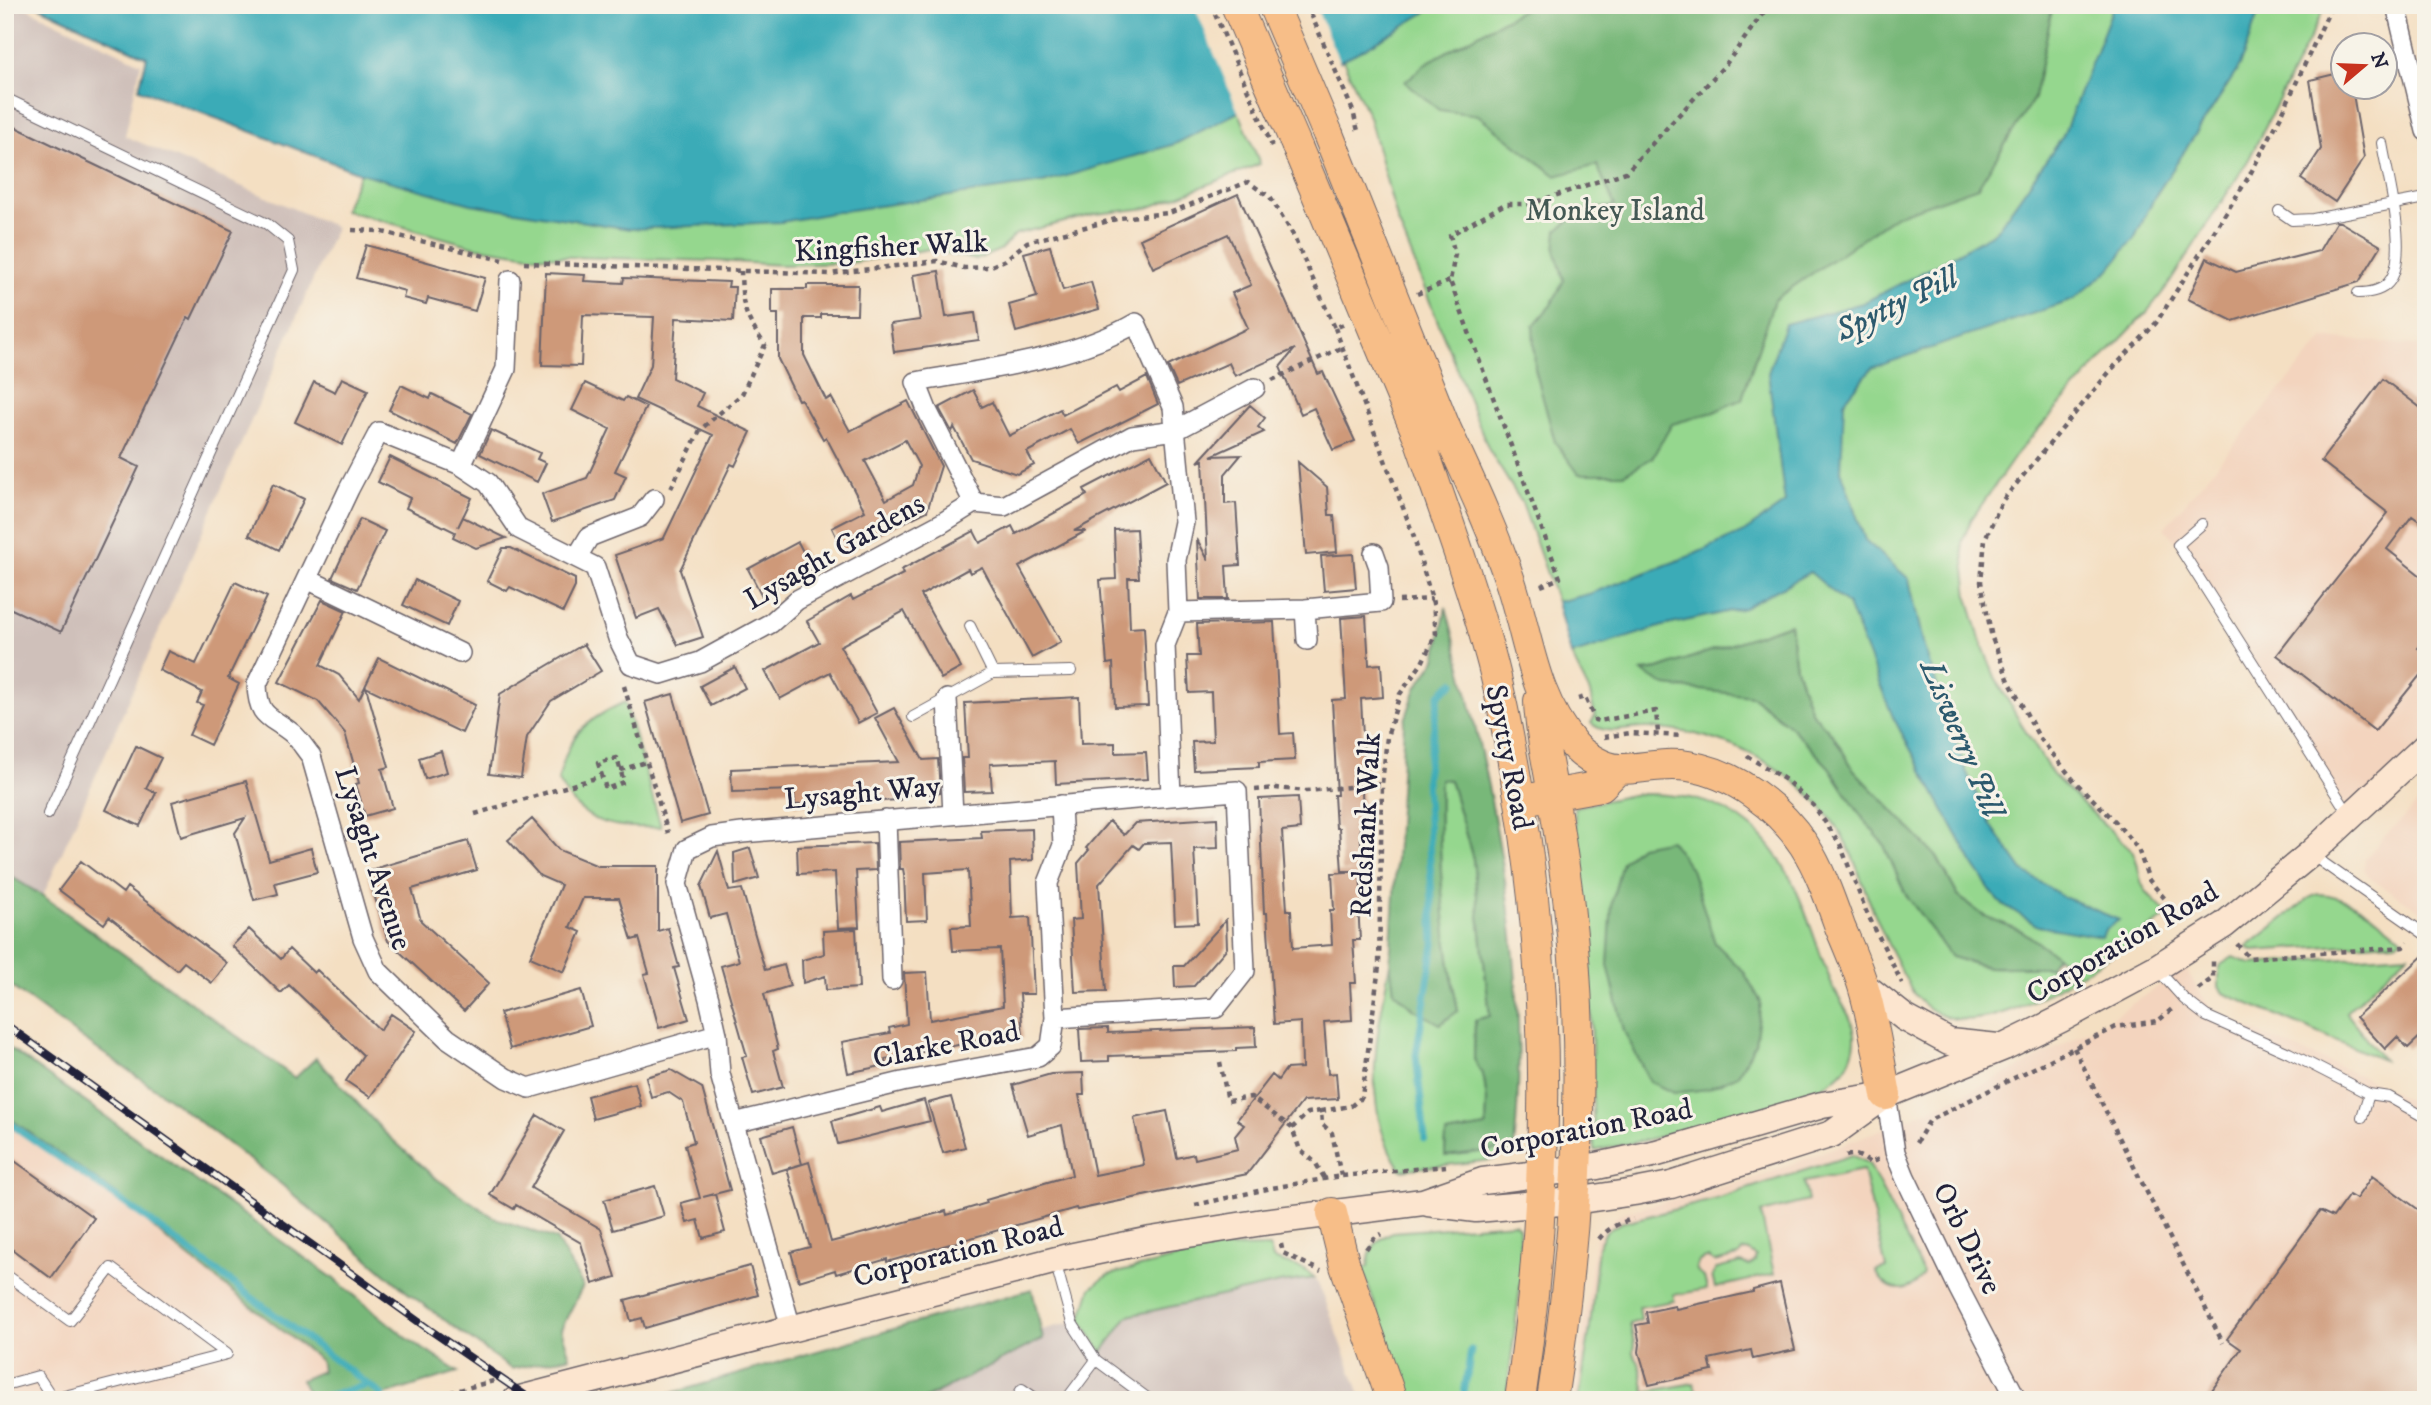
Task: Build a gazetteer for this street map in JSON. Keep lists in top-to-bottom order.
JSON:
{
  "streets": {
    "main road": ["Spytty Road"],
    "street": [
      "Lysaght Gardens",
      "Lysaght Way",
      "Lysaght Avenue",
      "Corporation Road",
      "Clarke Road",
      "Orb Drive"
    ],
    "path": ["Kingfisher Walk", "Redshank Walk"]
  },
  "crossings": [
    ["Kingfisher Walk", "Redshank Walk"],
    ["Lysaght Gardens", "Lysaght Avenue"],
    ["Spytty Road", "Corporation Road"],
    ["Lysaght Way", "Lysaght Avenue"],
    ["Lysaght Way", "Corporation Road"],
    ["Lysaght Way", "Clarke Road"],
    ["Corporation Road", "Orb Drive"]
  ],
  "water": ["Spytty Pill", "Liswerry Pill"],
  "parks": ["Monkey Island"],
  "north": "right"
}
